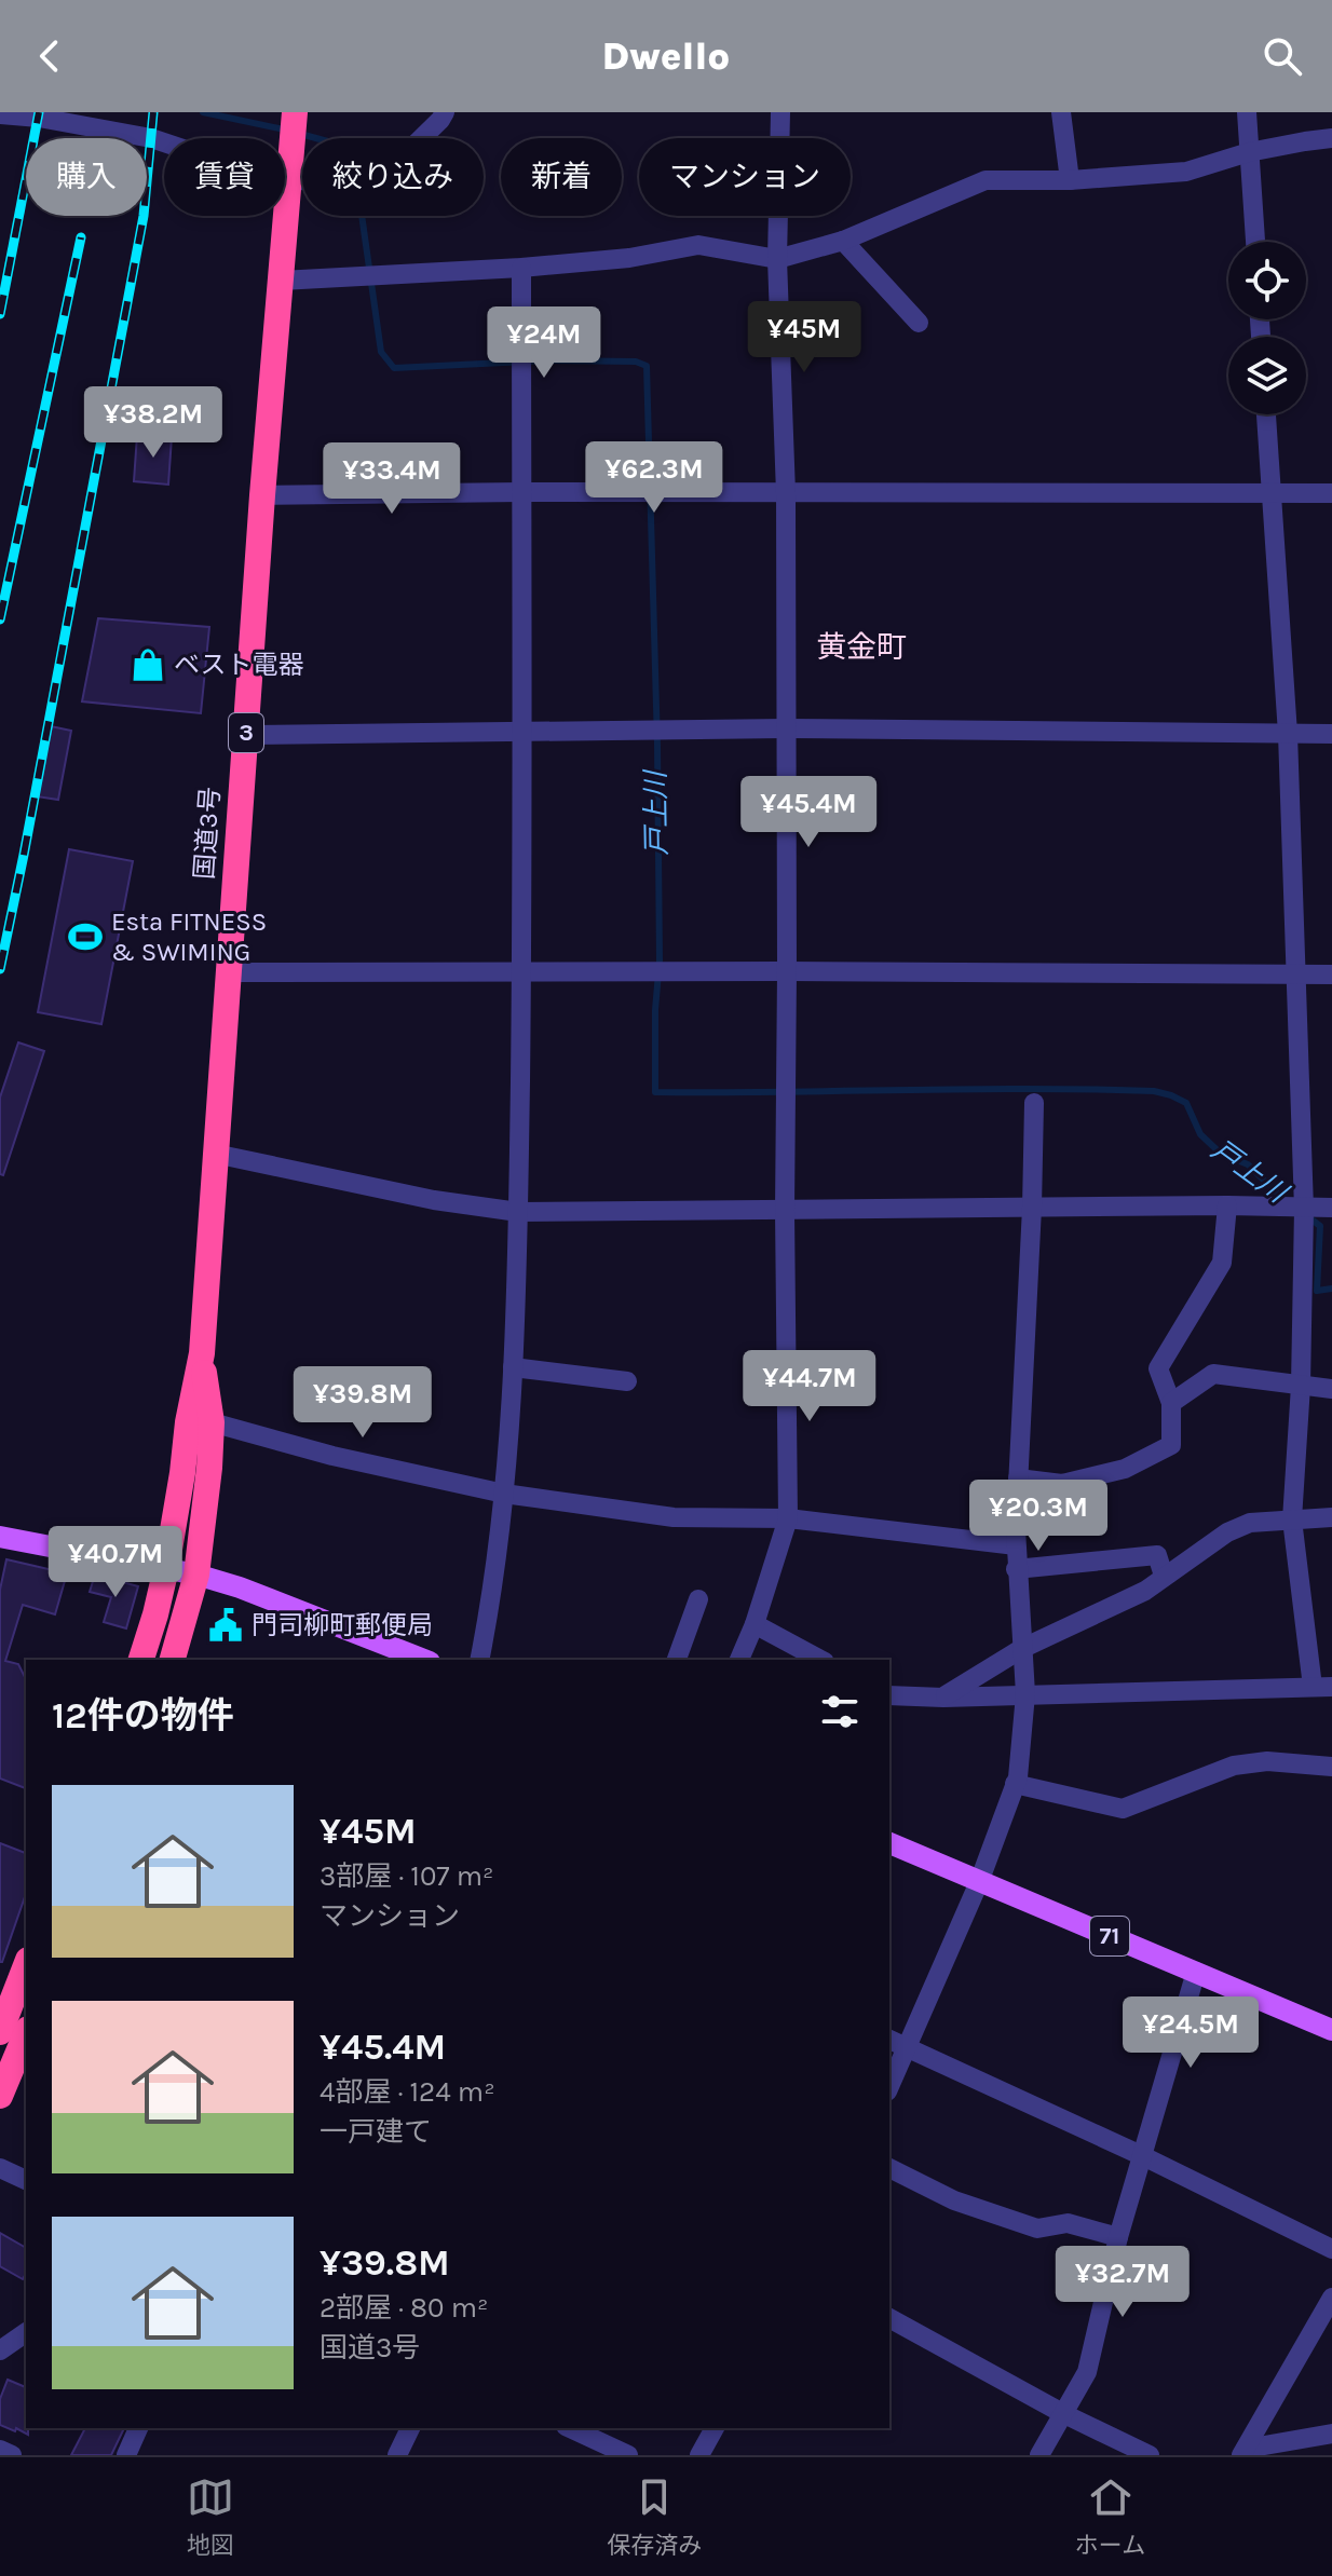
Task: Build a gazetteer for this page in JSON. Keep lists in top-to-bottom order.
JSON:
{
  "streets": {
    "highway": ["3", "国道3号"],
    "main road": ["71"]
  },
  "districts": ["黄金町"],
  "water": ["戸上川"],
  "places": {
    "shop": ["ベスト電器"],
    "sports": ["Esta FITNESS & SWIMING"],
    "public building": ["門司柳町郵便局"]
  },
  "page": {
    "header": "Dwello",
    "chip": [
      "購入",
      "賃貸",
      "絞り込み",
      "新着",
      "マンション"
    ],
    "price": [
      "¥45M",
      "¥24M",
      "¥38.2M",
      "¥62.3M",
      "¥33.4M",
      "¥45.4M",
      "¥44.7M",
      "¥39.8M",
      "¥20.3M",
      "¥40.7M",
      "¥24.5M",
      "¥32.7M"
    ],
    "heading": "12件の物件",
    "list": [
      {
        "name": "¥45M",
        "note": "3部屋 · 107 m² · マンション"
      },
      {
        "name": "¥45.4M",
        "note": "4部屋 · 124 m² · 一戸建て"
      },
      {
        "name": "¥39.8M",
        "note": "2部屋 · 80 m² · 国道3号"
      }
    ],
    "tabs": ["地図", "保存済み", "ホーム"]
  }
}
